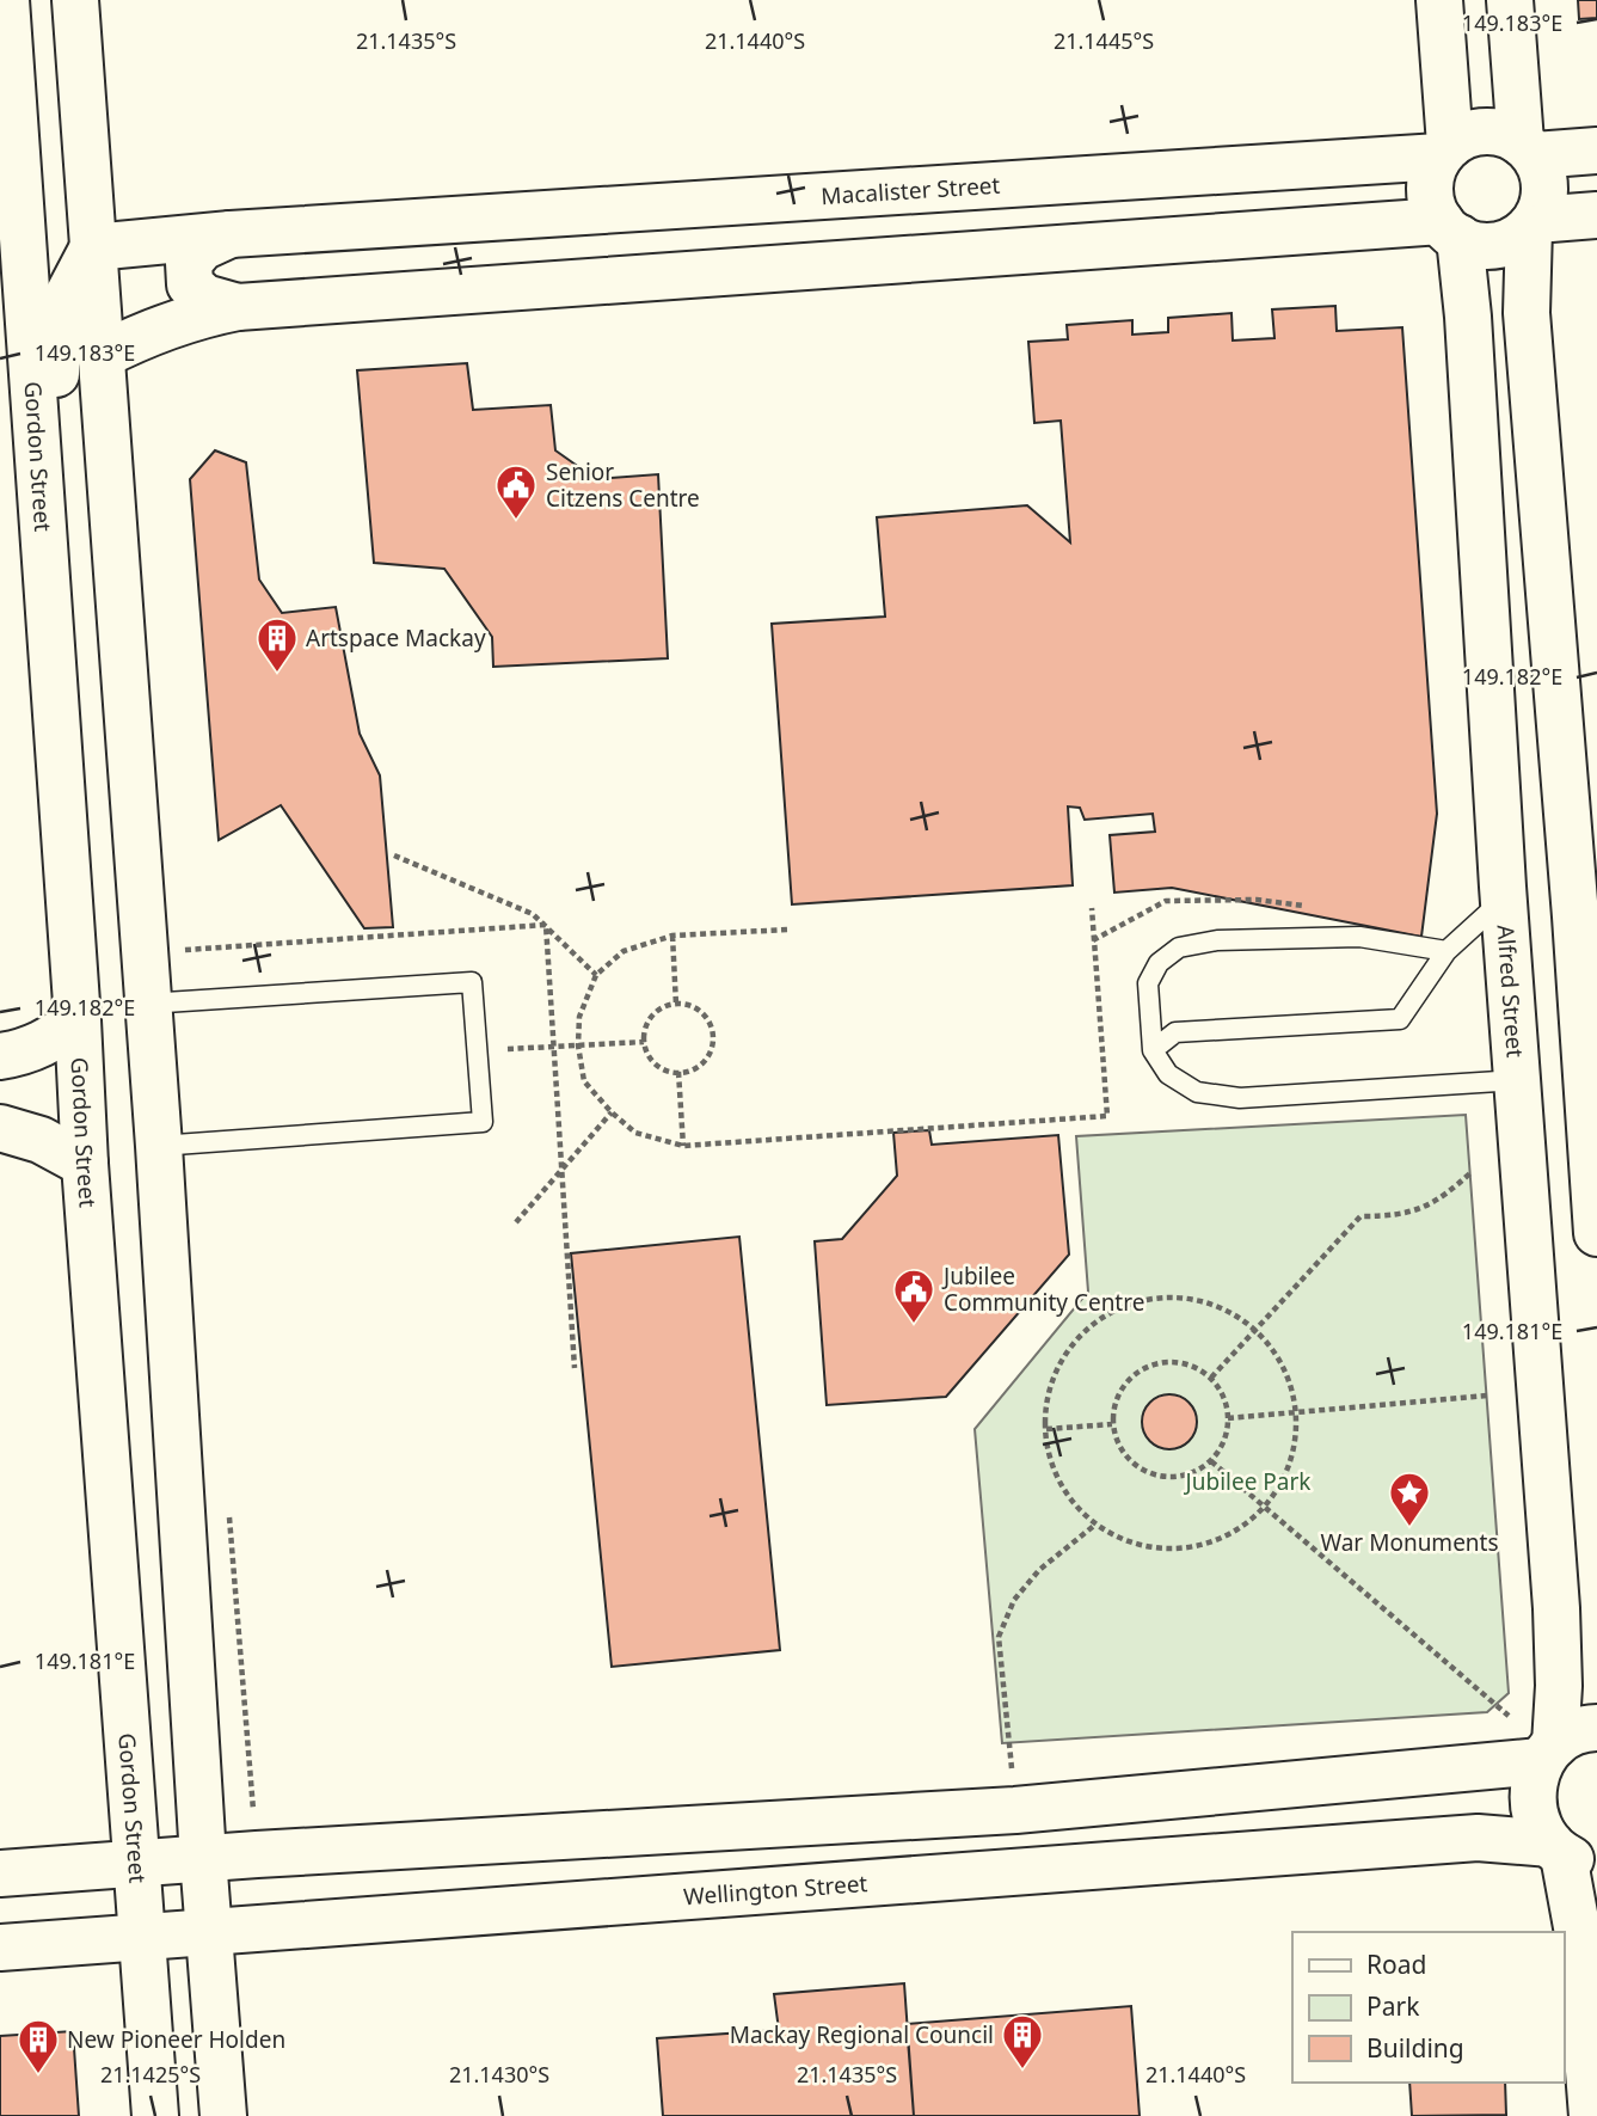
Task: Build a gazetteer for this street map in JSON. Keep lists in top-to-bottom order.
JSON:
{
  "streets": {
    "street": [
      "Macalister Street",
      "Gordon Street",
      "Alfred Street",
      "Wellington Street"
    ]
  },
  "crossings": [
    ["Macalister Street", "Alfred Street"],
    ["Gordon Street", "Wellington Street"],
    ["Alfred Street", "Wellington Street"]
  ],
  "parks": ["Jubilee Park"],
  "places": {
    "public building": ["Senior Citzens Centre", "Jubilee Community Centre"],
    "building": ["Artspace Mackay", "Mackay Regional Council", "New Pioneer Holden"],
    "place": ["War Monuments"]
  },
  "legend": ["Road", "Park", "Building"],
  "coordinates": [
    "149.183°E",
    "21.1435°S",
    "21.1440°S",
    "21.1445°S",
    "149.182°E",
    "149.181°E",
    "21.1425°S",
    "21.1430°S"
  ]
}
